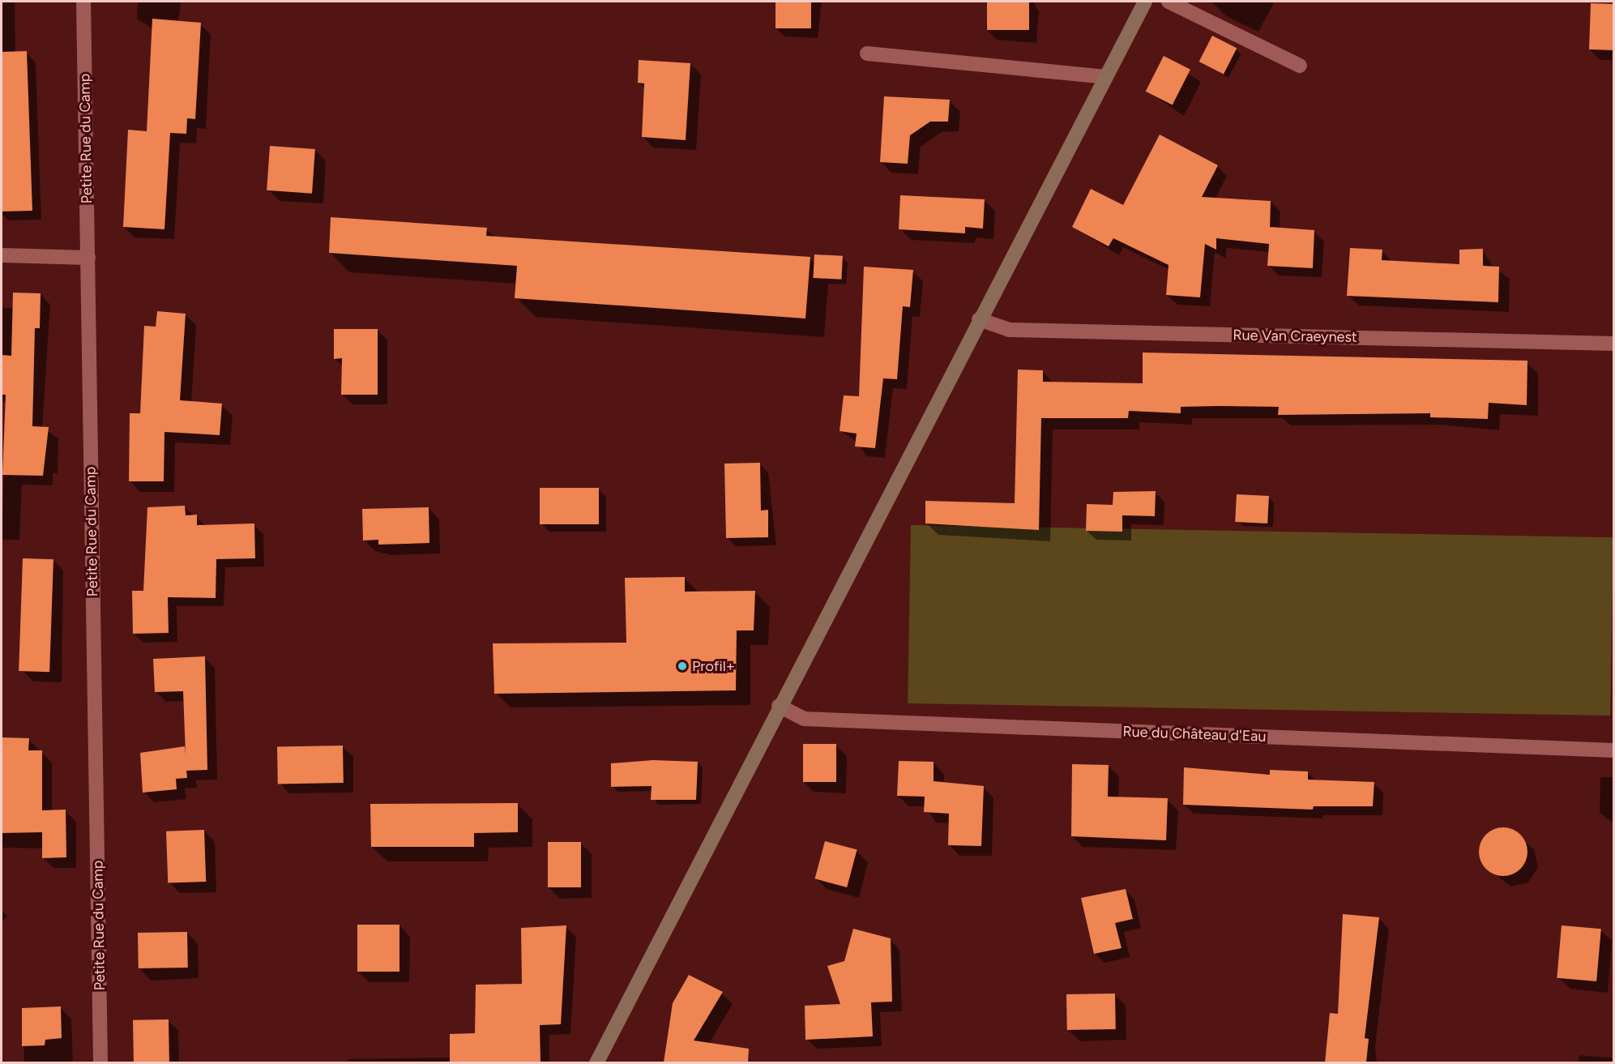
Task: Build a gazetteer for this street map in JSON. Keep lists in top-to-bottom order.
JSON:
{
  "streets": {
    "street": ["Petite Rue du Camp", "Rue Van Craeynest", "Rue du Château d'Eau"]
  },
  "places": ["Profil+"]
}
